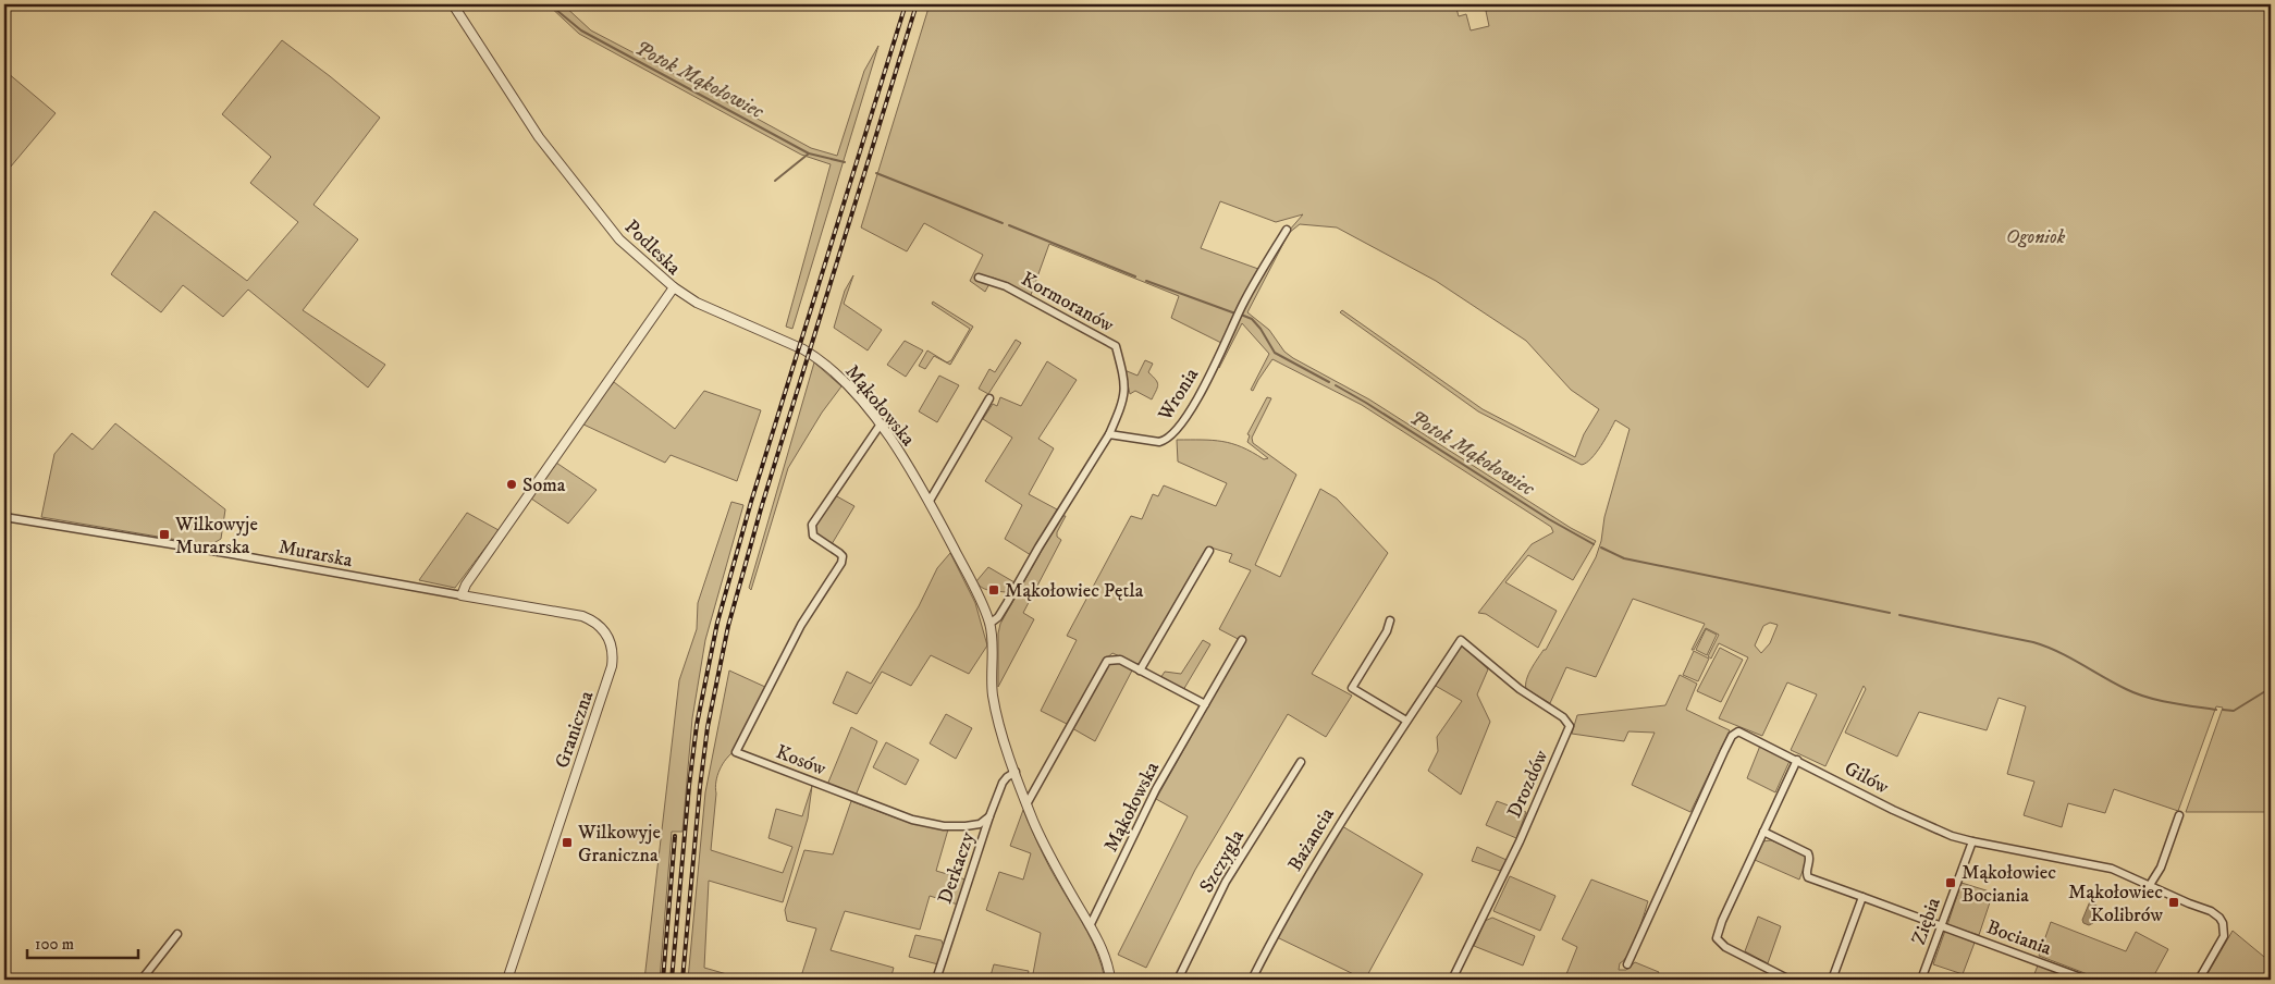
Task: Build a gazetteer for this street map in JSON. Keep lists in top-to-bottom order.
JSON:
{
  "streets": {
    "street": [
      "Podleska",
      "Kormoranów",
      "Wronia",
      "Mąkołowska",
      "Murarska",
      "Graniczna",
      "Kosów",
      "Gilów",
      "Drozdów",
      "Bażancia",
      "Szczygla",
      "Derkaczy",
      "Ziębia",
      "Bociania"
    ]
  },
  "crossings": [
    ["Podleska", "Mąkołowska"],
    ["Podleska", "Murarska"],
    ["Podleska", "Graniczna"],
    ["Kormoranów", "Wronia"],
    ["Mąkołowska", "Kosów"],
    ["Mąkołowska", "Derkaczy"],
    ["Murarska", "Graniczna"],
    ["Kosów", "Derkaczy"],
    ["Gilów", "Ziębia"],
    ["Drozdów", "Bażancia"],
    ["Ziębia", "Bociania"]
  ],
  "water": ["Potok Mąkołowiec"],
  "parks": ["Ogoniok"],
  "places": {
    "other": ["Soma"],
    "transit": [
      "Wilkowyje Murarska",
      "Mąkołowiec Pętla",
      "Wilkowyje Graniczna",
      "Mąkołowiec Bociania",
      "Mąkołowiec Kolibrów"
    ]
  },
  "scale_bar": "100 m"
}
